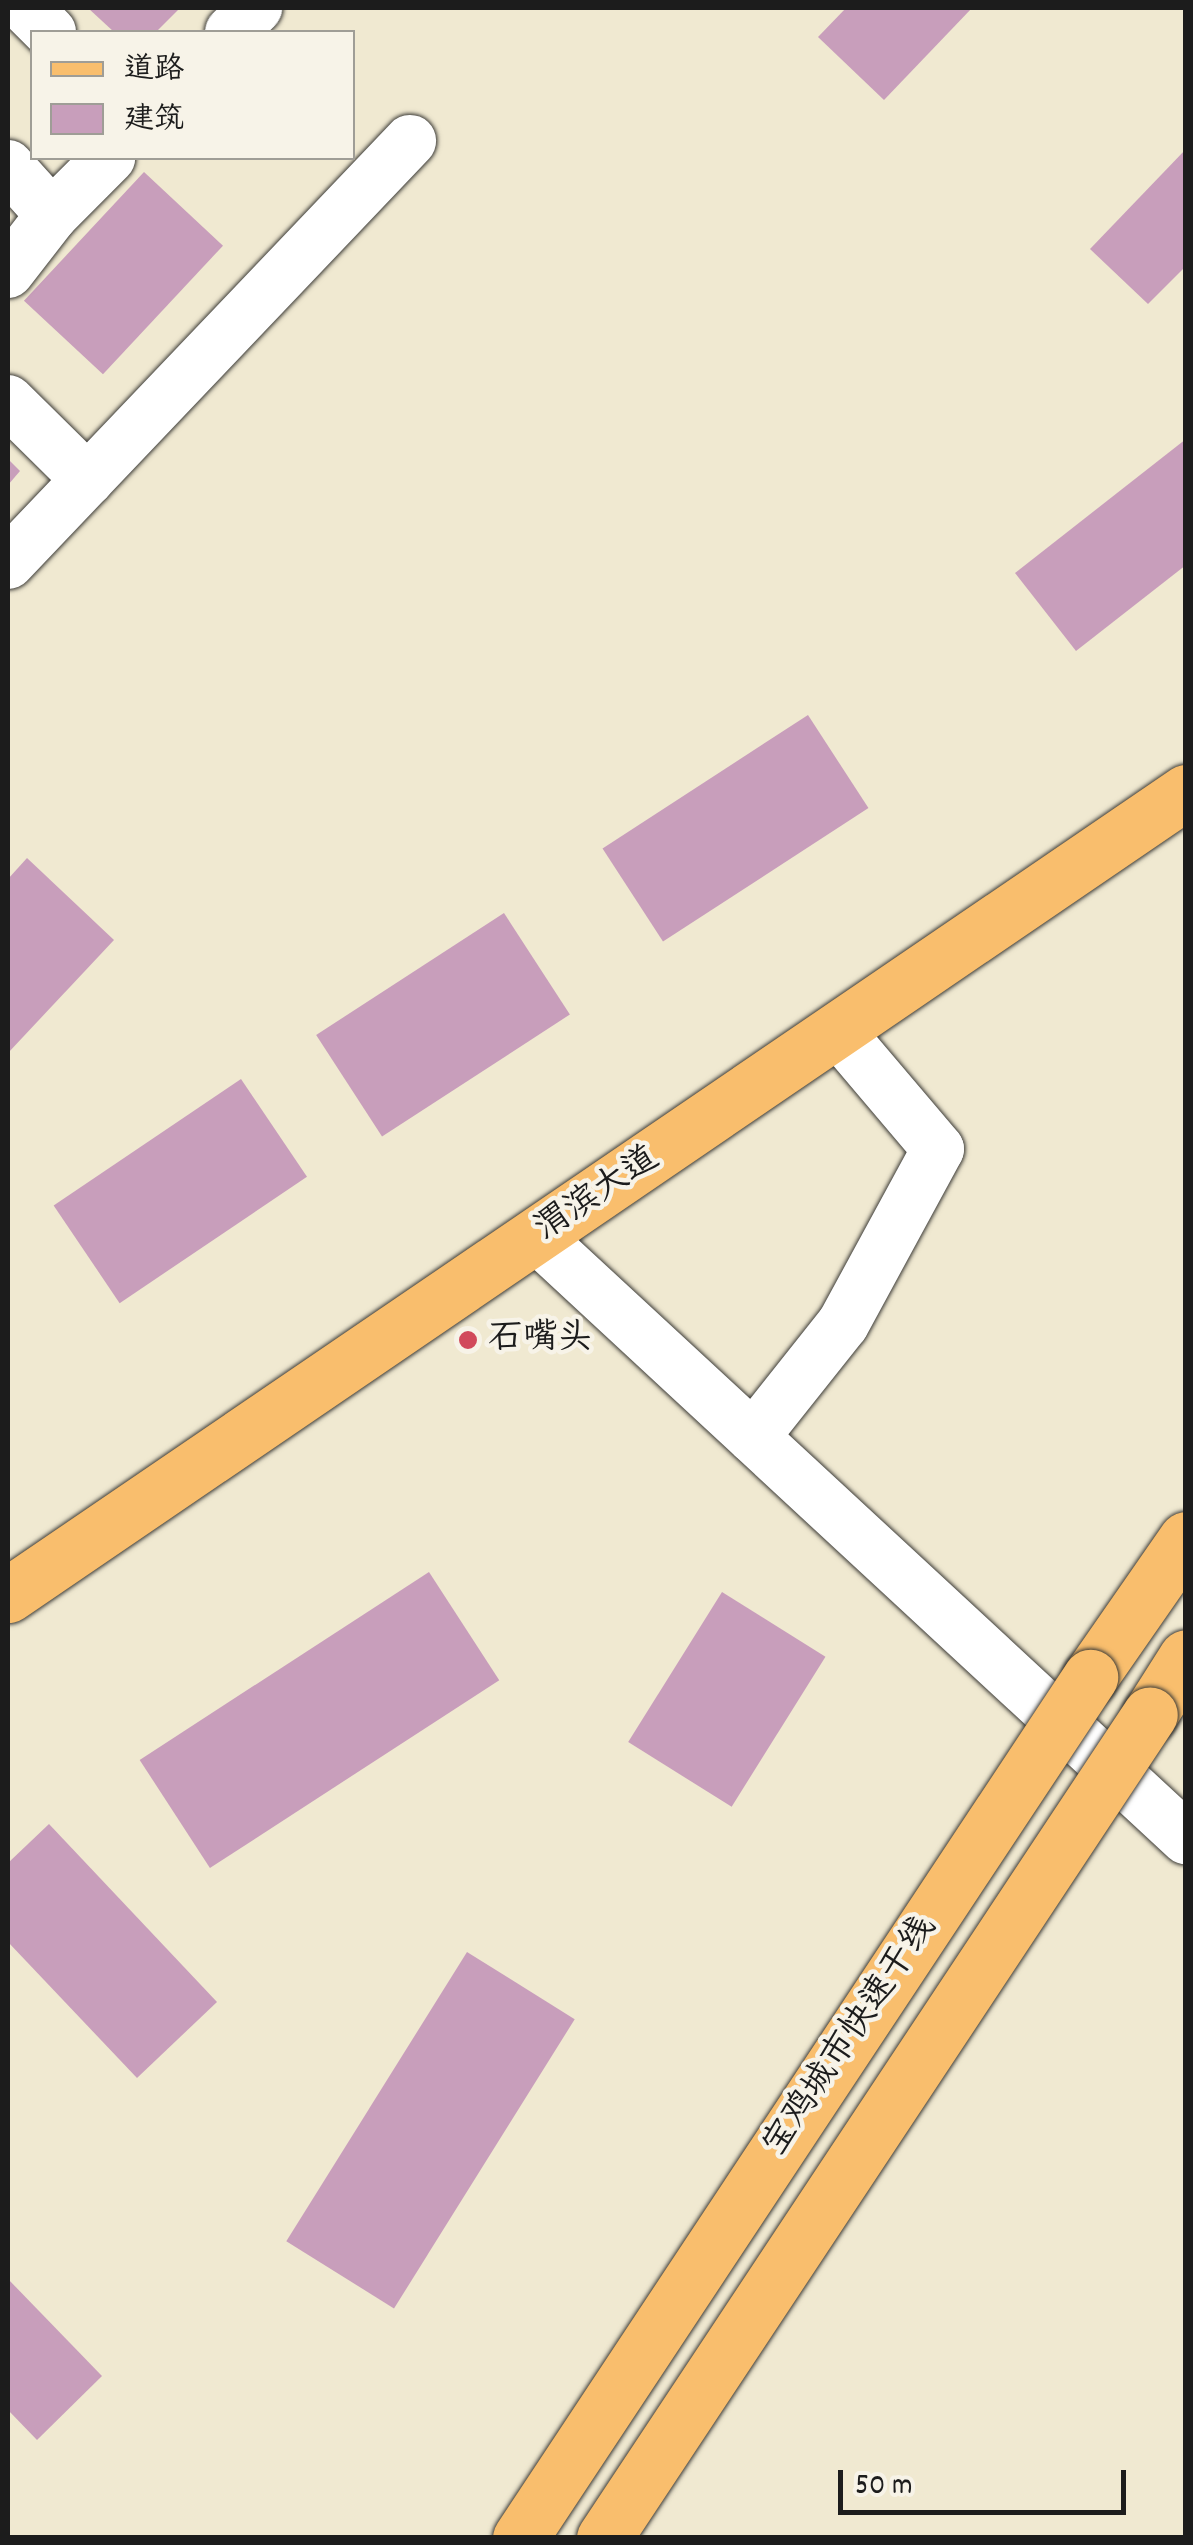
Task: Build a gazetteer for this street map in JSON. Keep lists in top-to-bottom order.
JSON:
{
  "streets": {
    "main road": ["渭滨大道", "宝鸡城市快速干线"]
  },
  "places": ["石嘴头"],
  "legend": ["道路", "建筑"],
  "scale_bar": "50 m"
}
